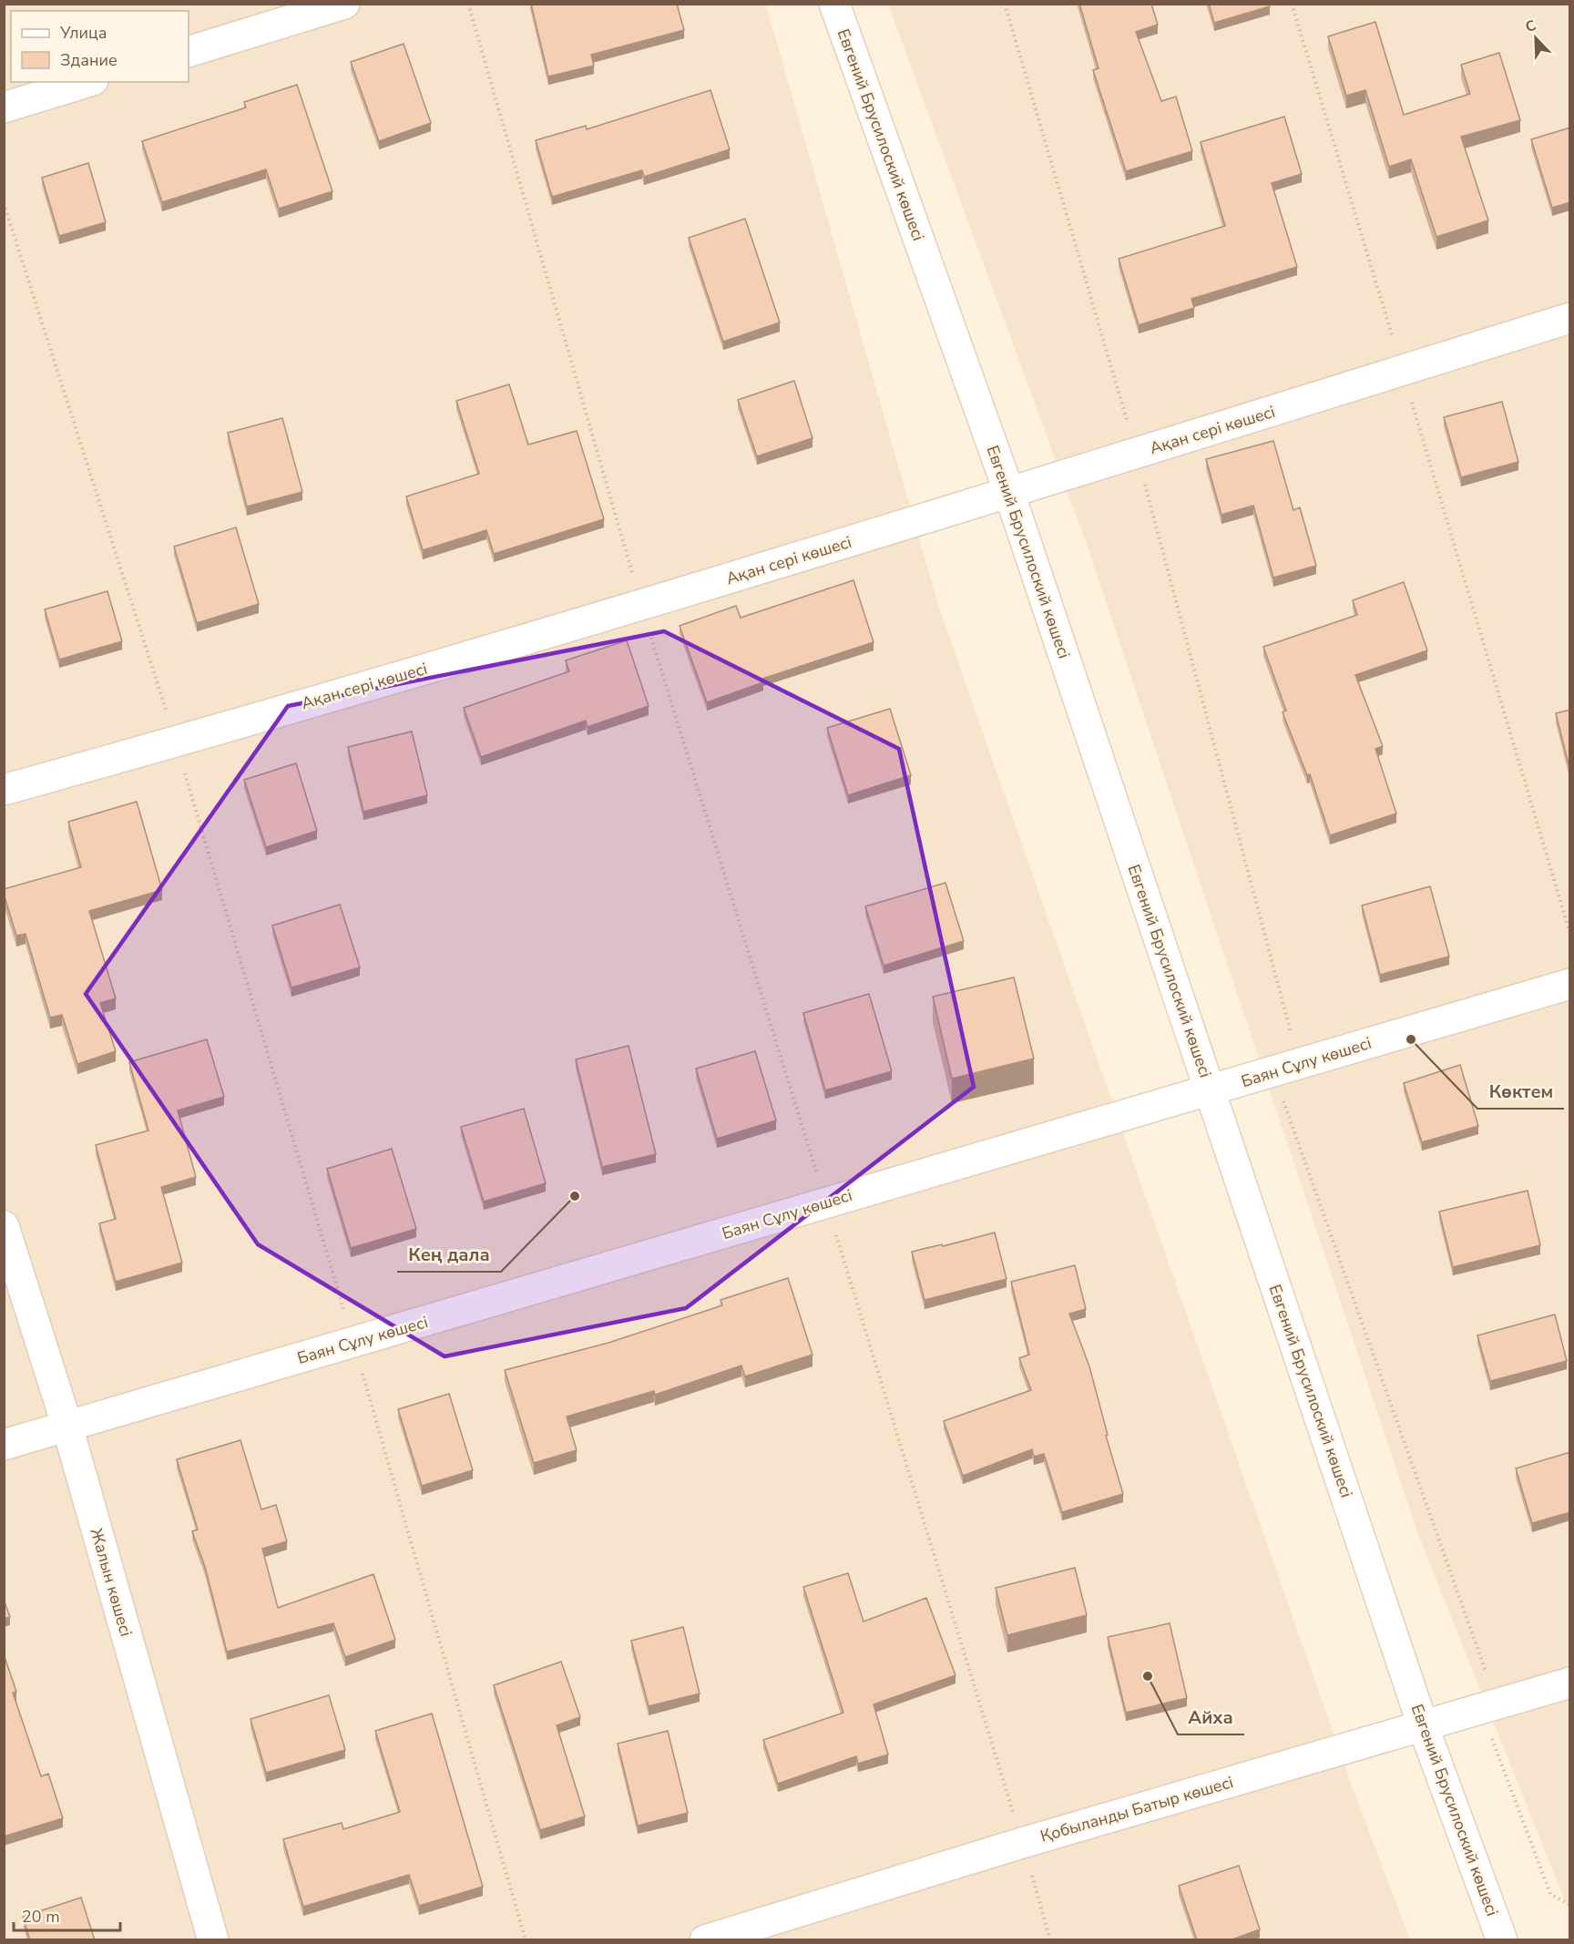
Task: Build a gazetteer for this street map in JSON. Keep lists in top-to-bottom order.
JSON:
{
  "streets": {
    "street": [
      "Евгений Брусилоский көшесі",
      "Ақан сері көшесі",
      "Баян Сұлу көшесі",
      "Жалын көшесі",
      "Қобыланды Батыр көшесі"
    ]
  },
  "crossings": [
    ["Евгений Брусилоский көшесі", "Ақан сері көшесі"],
    ["Евгений Брусилоский көшесі", "Баян Сұлу көшесі"],
    ["Евгений Брусилоский көшесі", "Қобыланды Батыр көшесі"],
    ["Баян Сұлу көшесі", "Жалын көшесі"]
  ],
  "places": ["Көктем", "Кең дала", "Айха"],
  "legend": ["Улица", "Здание"],
  "scale_bar": "20 m",
  "north": "top left"
}
